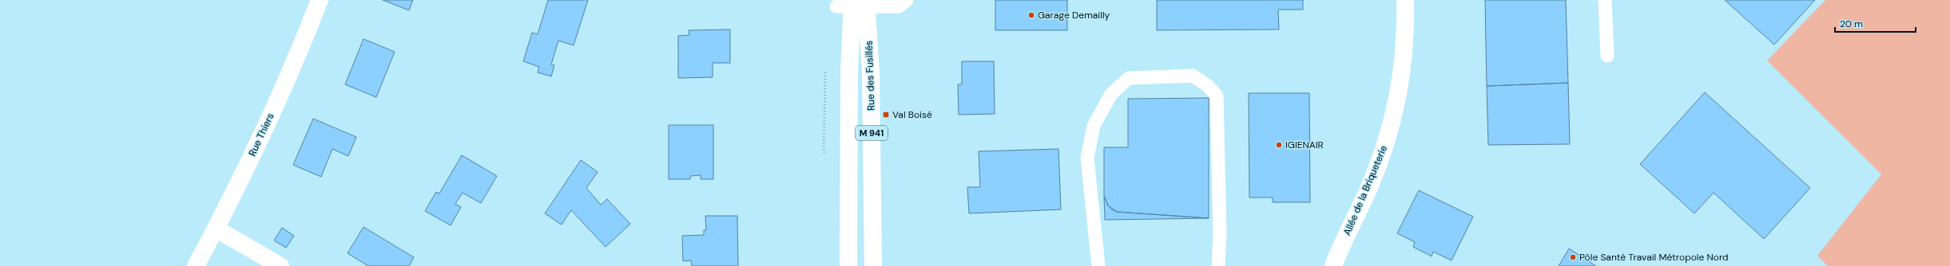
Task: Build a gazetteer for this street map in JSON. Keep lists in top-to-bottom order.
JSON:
{
  "streets": {
    "street": [
      "Rue des Fusillés",
      "M 941",
      "Rue Thiers",
      "Allée de la Briqueterie"
    ]
  },
  "places": {
    "other": ["Garage Demailly", "IGIENAIR", "Pôle Santé Travail Métropole Nord"],
    "transit": ["Val Boisé"]
  },
  "scale_bar": "20 m"
}
